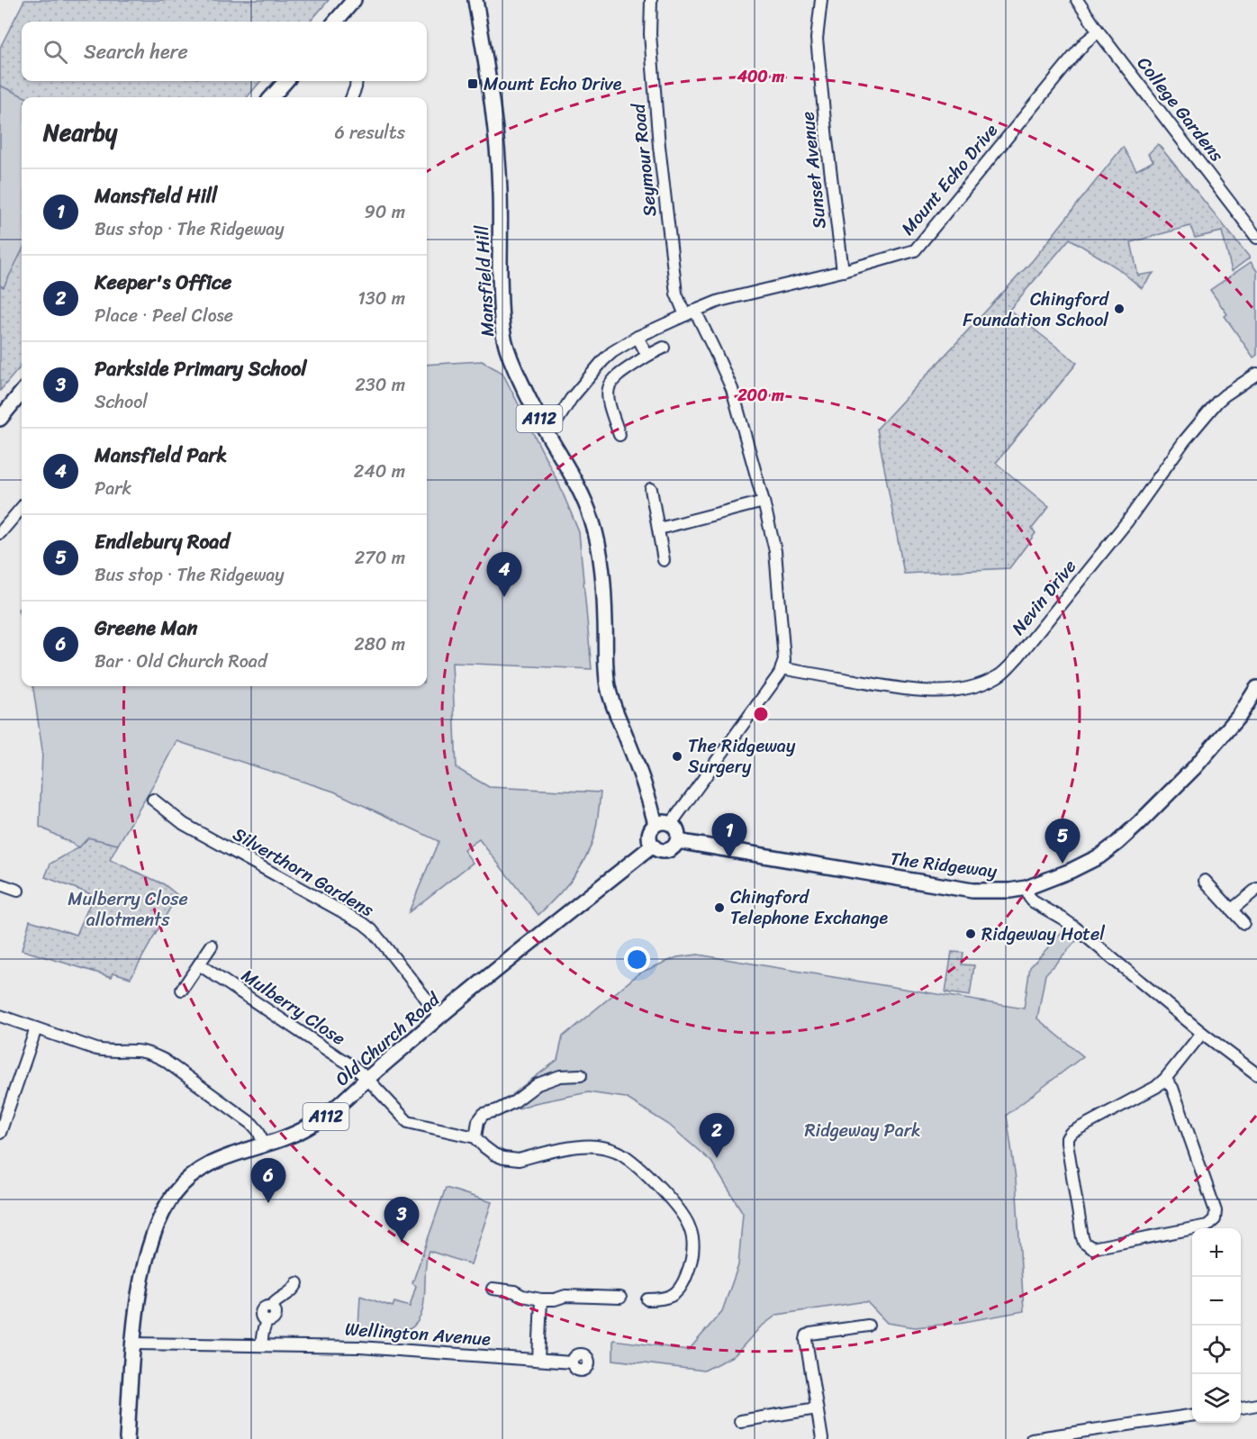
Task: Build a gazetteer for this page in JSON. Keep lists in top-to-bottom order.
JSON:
{
  "streets": {
    "main road": [
      "Mansfield Hill",
      "A112",
      "The Ridgeway",
      "Old Church Road"
    ],
    "street": [
      "College Gardens",
      "Seymour Road",
      "Sunset Avenue",
      "Mount Echo Drive",
      "Nevin Drive",
      "Silverthorn Gardens",
      "Mulberry Close",
      "Wellington Avenue"
    ]
  },
  "crossings": [
    ["College Gardens", "Mount Echo Drive"],
    ["Seymour Road", "Mount Echo Drive"],
    ["Seymour Road", "Nevin Drive"],
    ["Sunset Avenue", "Mount Echo Drive"],
    ["Mount Echo Drive", "Mansfield Hill"],
    ["Mansfield Hill", "A112"],
    ["Mansfield Hill", "The Ridgeway"],
    ["Mansfield Hill", "Old Church Road"],
    ["A112", "The Ridgeway"],
    ["A112", "Old Church Road"],
    ["The Ridgeway", "Old Church Road"],
    ["Silverthorn Gardens", "Old Church Road"],
    ["Mulberry Close", "Old Church Road"],
    ["Old Church Road", "Wellington Avenue"]
  ],
  "parks": ["Mulberry Close allotments", "Ridgeway Park"],
  "places": {
    "transit": ["Mount Echo Drive"],
    "other": [
      "Chingford Foundation School",
      "The Ridgeway Surgery",
      "Chingford Telephone Exchange",
      "Ridgeway Hotel"
    ]
  },
  "page": {
    "search": "Search here",
    "heading": ["Nearby", "6 results"],
    "list": [
      {
        "mark": "1",
        "name": "Mansfield Hill",
        "note": "Bus stop · The Ridgeway",
        "value": "90 m"
      },
      {
        "mark": "2",
        "name": "Keeper's Office",
        "note": "Place · Peel Close",
        "value": "130 m"
      },
      {
        "mark": "3",
        "name": "Parkside Primary School",
        "note": "School",
        "value": "230 m"
      },
      {
        "mark": "4",
        "name": "Mansfield Park",
        "note": "Park",
        "value": "240 m"
      },
      {
        "mark": "5",
        "name": "Endlebury Road",
        "note": "Bus stop · The Ridgeway",
        "value": "270 m"
      },
      {
        "mark": "6",
        "name": "Greene Man",
        "note": "Bar · Old Church Road",
        "value": "280 m"
      }
    ],
    "pins": [
      "4",
      "1",
      "5",
      "2",
      "6",
      "3"
    ],
    "map_buttons": ["+", "−"]
  },
  "rings": ["400 m", "200 m"]
}
